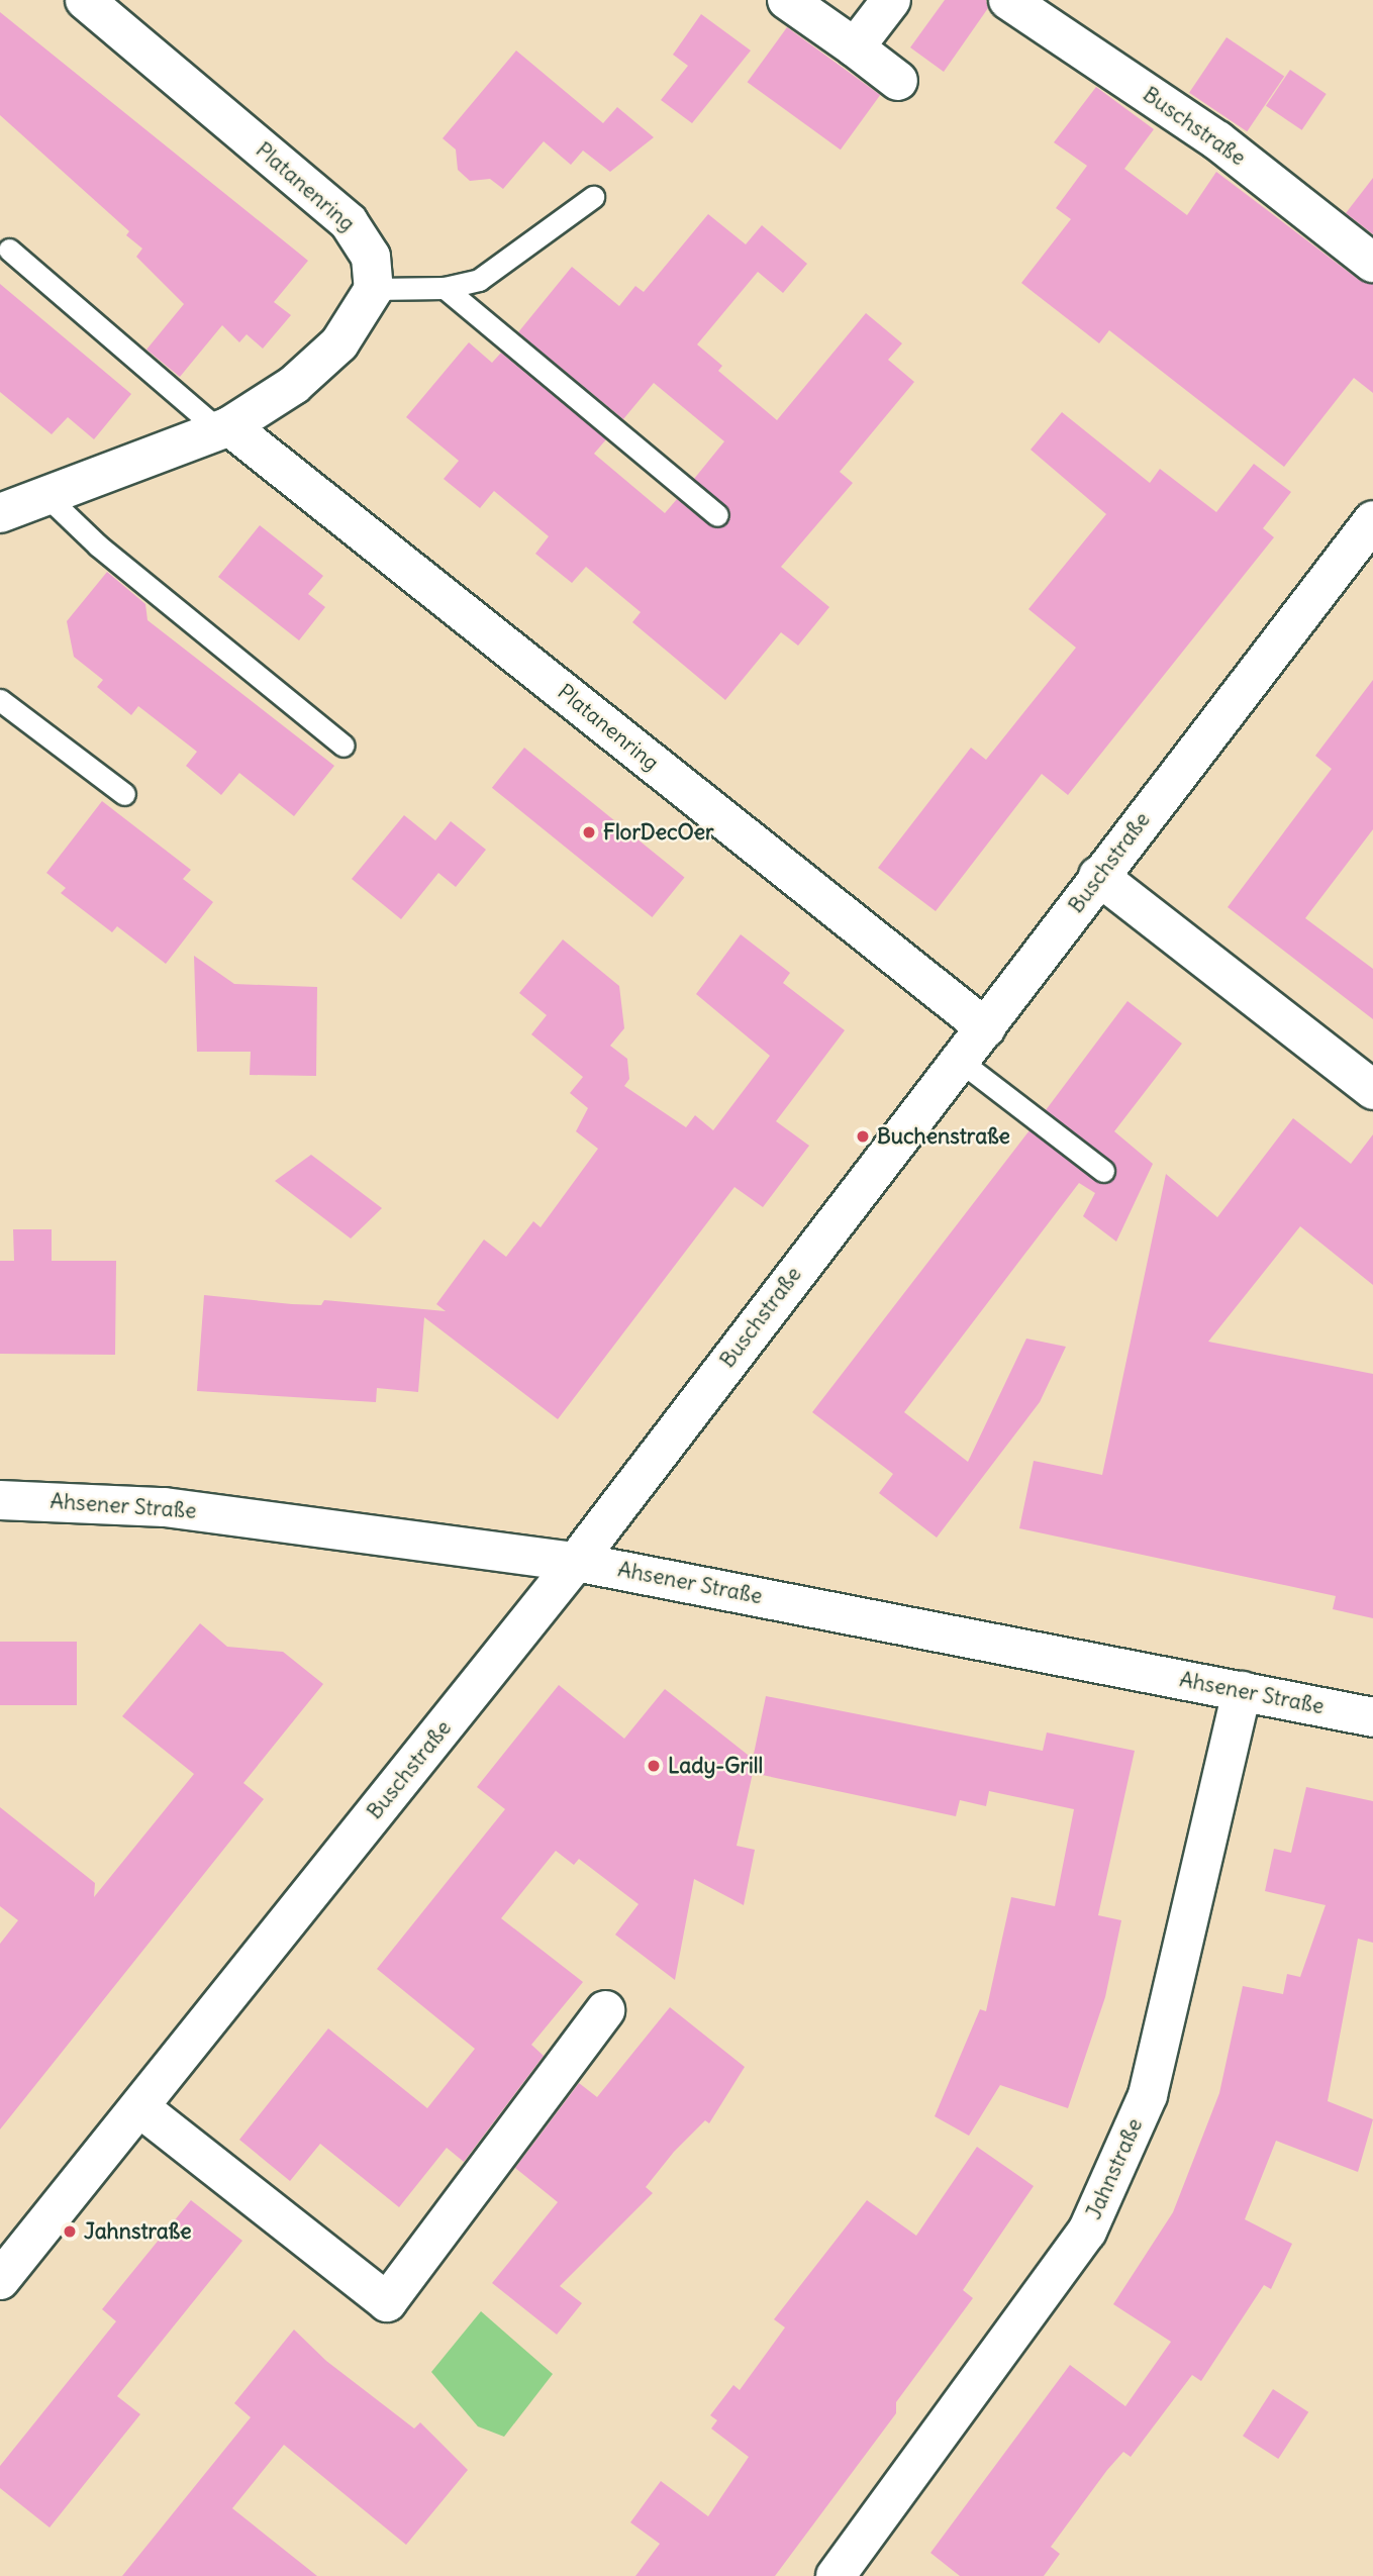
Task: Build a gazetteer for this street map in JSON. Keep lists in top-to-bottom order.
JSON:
{
  "streets": {
    "street": [
      "Buschstraße",
      "Platanenring",
      "Ahsener Straße",
      "Jahnstraße"
    ]
  },
  "crossings": [
    ["Buschstraße", "Platanenring"],
    ["Buschstraße", "Ahsener Straße"],
    ["Ahsener Straße", "Jahnstraße"]
  ],
  "places": [
    "FlorDecOer",
    "Buchenstraße",
    "Lady-Grill",
    "Jahnstraße"
  ]
}
